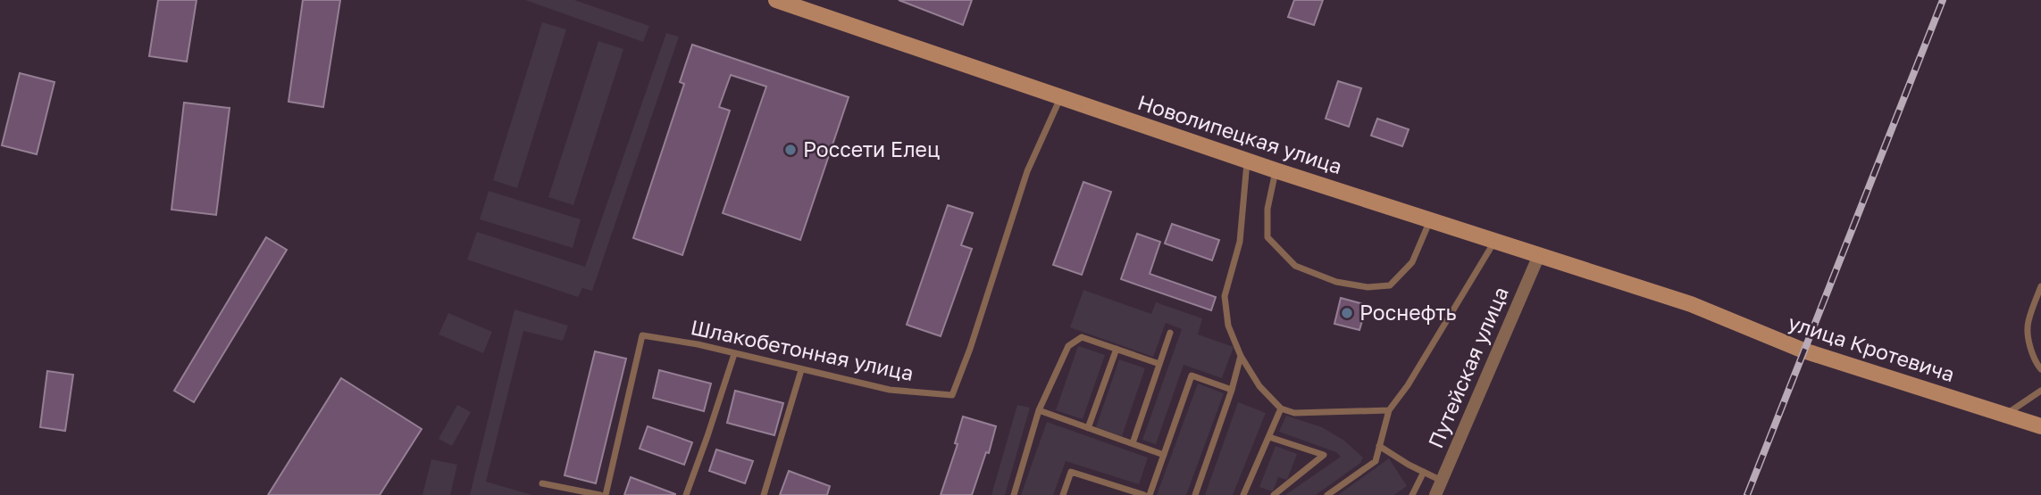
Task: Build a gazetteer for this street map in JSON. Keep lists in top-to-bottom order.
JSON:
{
  "streets": {
    "street": ["Новолипецкая улица", "улица Кротевича", "Путейская улица"],
    "lane": ["Шлакобетонная улица"]
  },
  "crossings": [
    ["Новолипецкая улица", "улица Кротевича"],
    ["Новолипецкая улица", "Шлакобетонная улица"],
    ["Новолипецкая улица", "Путейская улица"]
  ],
  "places": ["Россети Елец", "Роснефть"]
}
